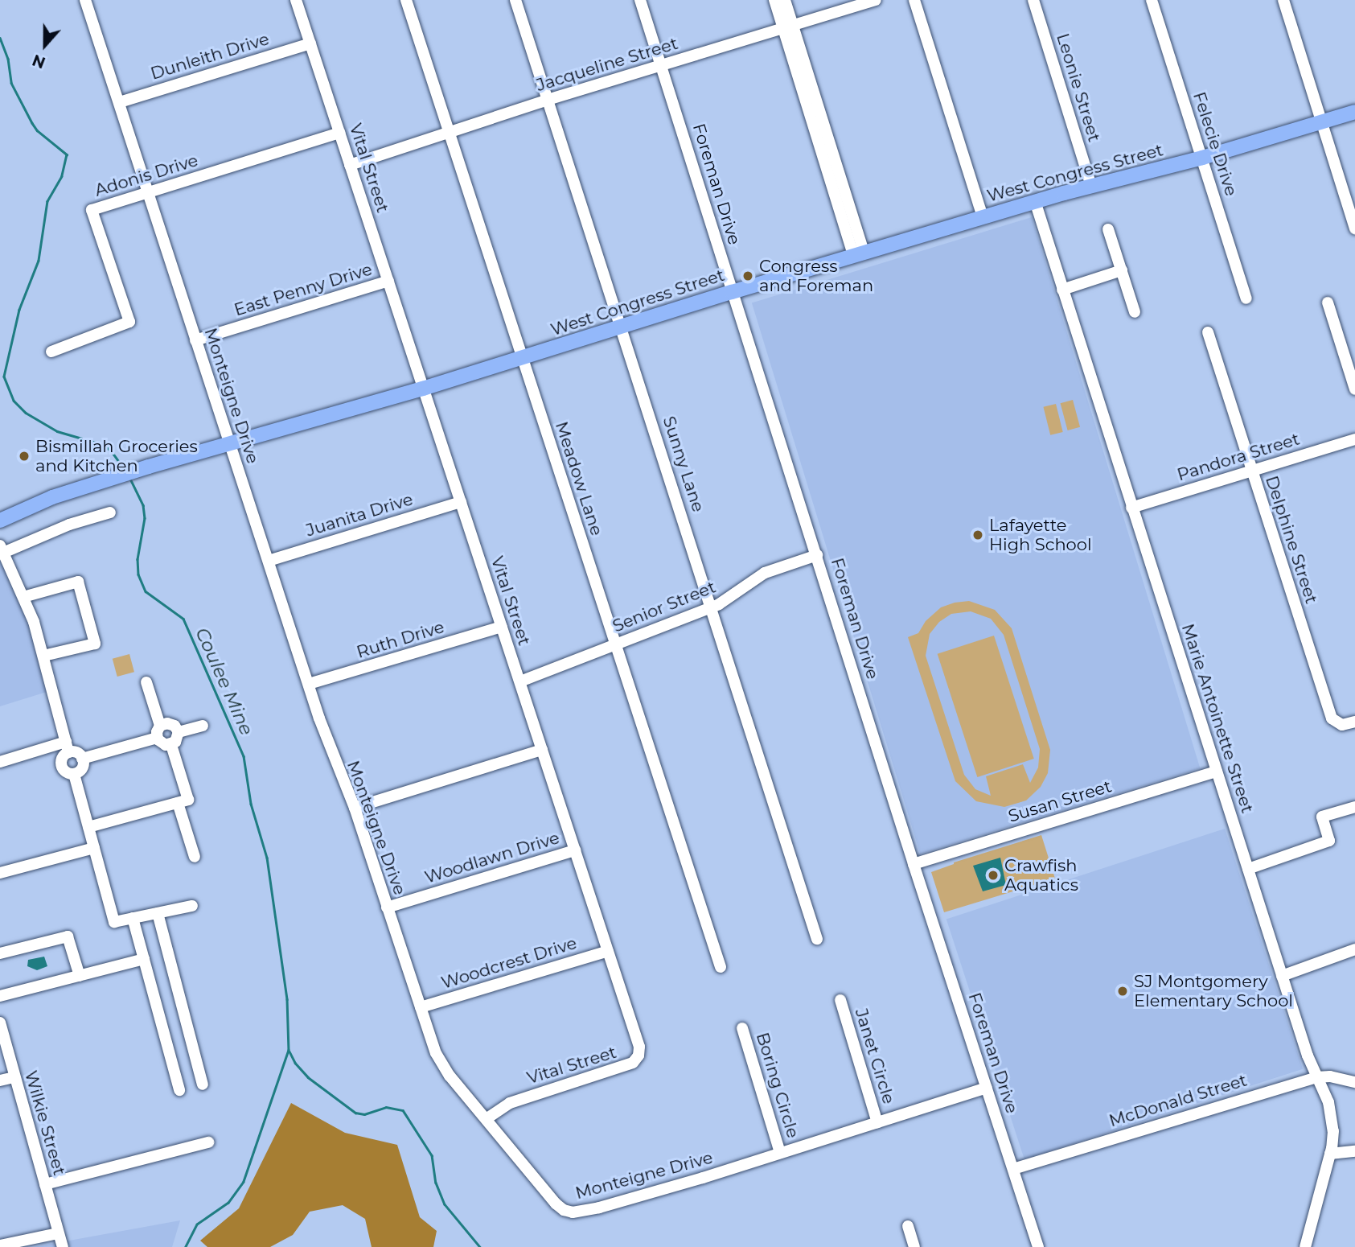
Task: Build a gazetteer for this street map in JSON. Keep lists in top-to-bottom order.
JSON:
{
  "streets": {
    "main road": ["West Congress Street"],
    "street": [
      "Dunleith Drive",
      "Jacqueline Street",
      "Leonie Street",
      "Felecie Drive",
      "Vital Street",
      "Adonis Drive",
      "Foreman Drive",
      "East Penny Drive",
      "Monteigne Drive",
      "Pandora Street",
      "Sunny Lane",
      "Meadow Lane",
      "Juanita Drive",
      "Delphine Street",
      "Senior Street",
      "Ruth Drive",
      "Marie Antoinette Street",
      "Susan Street",
      "Woodlawn Drive",
      "Woodcrest Drive",
      "Janet Circle",
      "Boring Circle",
      "McDonald Street",
      "Wilkie Street"
    ]
  },
  "crossings": [
    ["Dunleith Drive", "Vital Street"],
    ["Dunleith Drive", "Monteigne Drive"],
    ["Jacqueline Street", "Vital Street"],
    ["Jacqueline Street", "Foreman Drive"],
    ["Jacqueline Street", "Sunny Lane"],
    ["Jacqueline Street", "Meadow Lane"],
    ["Leonie Street", "West Congress Street"],
    ["Felecie Drive", "West Congress Street"],
    ["Vital Street", "West Congress Street"],
    ["Vital Street", "Adonis Drive"],
    ["Vital Street", "East Penny Drive"],
    ["Vital Street", "Monteigne Drive"],
    ["Vital Street", "Juanita Drive"],
    ["Vital Street", "Senior Street"],
    ["Vital Street", "Ruth Drive"],
    ["Vital Street", "Woodlawn Drive"],
    ["Vital Street", "Woodcrest Drive"],
    ["West Congress Street", "Foreman Drive"],
    ["West Congress Street", "Monteigne Drive"],
    ["West Congress Street", "Sunny Lane"],
    ["West Congress Street", "Meadow Lane"],
    ["West Congress Street", "Marie Antoinette Street"],
    ["Adonis Drive", "Monteigne Drive"],
    ["Foreman Drive", "Monteigne Drive"],
    ["Foreman Drive", "Senior Street"],
    ["Foreman Drive", "Susan Street"],
    ["Foreman Drive", "McDonald Street"],
    ["East Penny Drive", "Monteigne Drive"],
    ["Monteigne Drive", "Juanita Drive"],
    ["Monteigne Drive", "Ruth Drive"],
    ["Monteigne Drive", "Woodlawn Drive"],
    ["Monteigne Drive", "Woodcrest Drive"],
    ["Monteigne Drive", "Janet Circle"],
    ["Monteigne Drive", "Boring Circle"],
    ["Pandora Street", "Delphine Street"],
    ["Pandora Street", "Marie Antoinette Street"],
    ["Sunny Lane", "Senior Street"],
    ["Meadow Lane", "Senior Street"],
    ["Marie Antoinette Street", "Susan Street"],
    ["Marie Antoinette Street", "McDonald Street"]
  ],
  "water": ["Coulee Mine"],
  "places": [
    "Congress and Foreman",
    "Bismillah Groceries and Kitchen",
    "Lafayette High School",
    "Crawfish Aquatics",
    "SJ Montgomery Elementary School"
  ],
  "north": "bottom"
}
